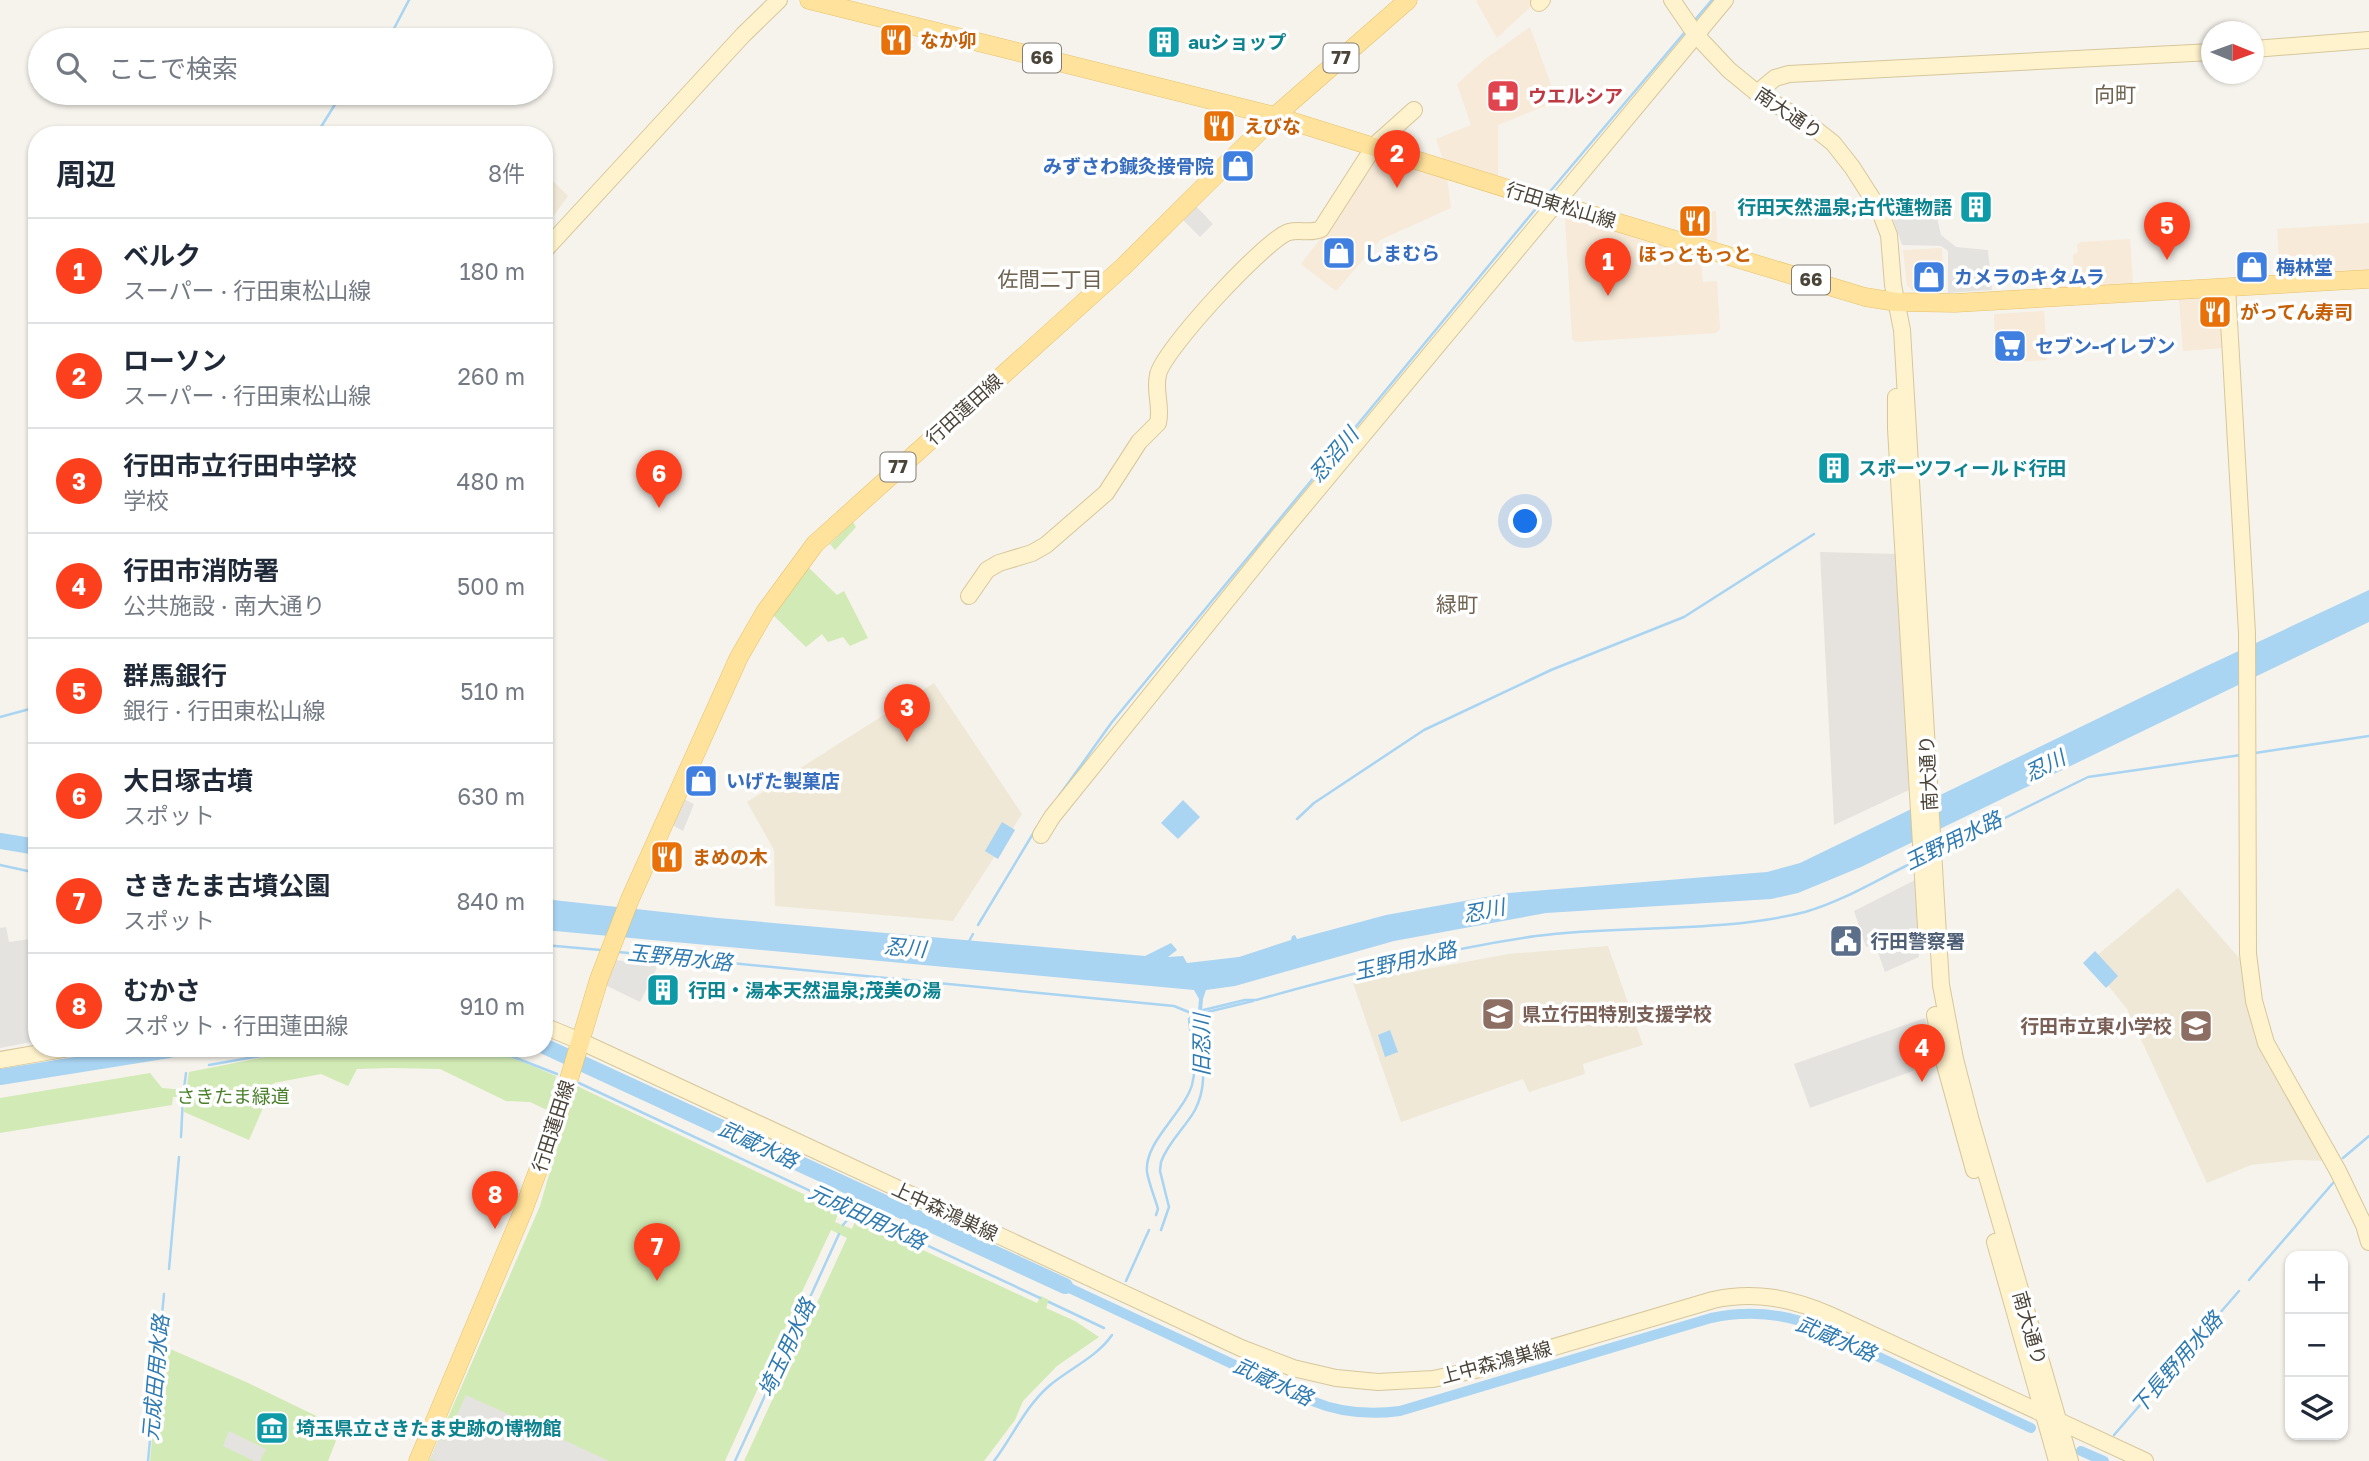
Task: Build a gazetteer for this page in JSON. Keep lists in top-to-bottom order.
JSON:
{
  "streets": {
    "main road": [
      "66",
      "77",
      "行田東松山線",
      "行田蓮田線"
    ],
    "street": ["南大通り", "上中森鴻巣線"]
  },
  "crossings": [
    ["南大通り", "行田東松山線"],
    ["南大通り", "上中森鴻巣線"],
    ["行田東松山線", "行田蓮田線"],
    ["行田蓮田線", "上中森鴻巣線"]
  ],
  "districts": ["向町", "佐間二丁目", "緑町"],
  "water": [
    "忍沼川",
    "忍川",
    "玉野用水路",
    "旧忍川",
    "武蔵水路",
    "元成田用水路",
    "埼玉用水路",
    "下長野用水路"
  ],
  "parks": ["さきたま緑道"],
  "places": {
    "restaurant": [
      "なか卯",
      "えびな",
      "ほっともっと",
      "がってん寿司",
      "まめの木"
    ],
    "building": [
      "auショップ",
      "行田天然温泉;古代蓮物語",
      "スポーツフィールド行田",
      "行田・湯本天然温泉;茂美の湯"
    ],
    "pharmacy": ["ウエルシア"],
    "shop": [
      "みずさわ鍼灸接骨院",
      "しまむら",
      "梅林堂",
      "カメラのキタムラ",
      "いげた製菓店"
    ],
    "supermarket": ["セブン-イレブン"],
    "public building": ["行田警察署"],
    "school or university": ["県立行田特別支援学校", "行田市立東小学校"],
    "museum": ["埼玉県立さきたま史跡の博物館"]
  },
  "north": "right",
  "page": {
    "search": "ここで検索",
    "heading": ["周辺", "8件"],
    "pins": [
      "2",
      "5",
      "1",
      "6",
      "3",
      "4",
      "8",
      "7"
    ],
    "list": [
      {
        "mark": "1",
        "name": "ベルク",
        "note": "スーパー · 行田東松山線",
        "value": "180 m"
      },
      {
        "mark": "2",
        "name": "ローソン",
        "note": "スーパー · 行田東松山線",
        "value": "260 m"
      },
      {
        "mark": "3",
        "name": "行田市立行田中学校",
        "note": "学校",
        "value": "480 m"
      },
      {
        "mark": "4",
        "name": "行田市消防署",
        "note": "公共施設 · 南大通り",
        "value": "500 m"
      },
      {
        "mark": "5",
        "name": "群馬銀行",
        "note": "銀行 · 行田東松山線",
        "value": "510 m"
      },
      {
        "mark": "6",
        "name": "大日塚古墳",
        "note": "スポット",
        "value": "630 m"
      },
      {
        "mark": "7",
        "name": "さきたま古墳公園",
        "note": "スポット",
        "value": "840 m"
      },
      {
        "mark": "8",
        "name": "むかさ",
        "note": "スポット · 行田蓮田線",
        "value": "910 m"
      }
    ],
    "map_buttons": ["+", "−"]
  }
}
